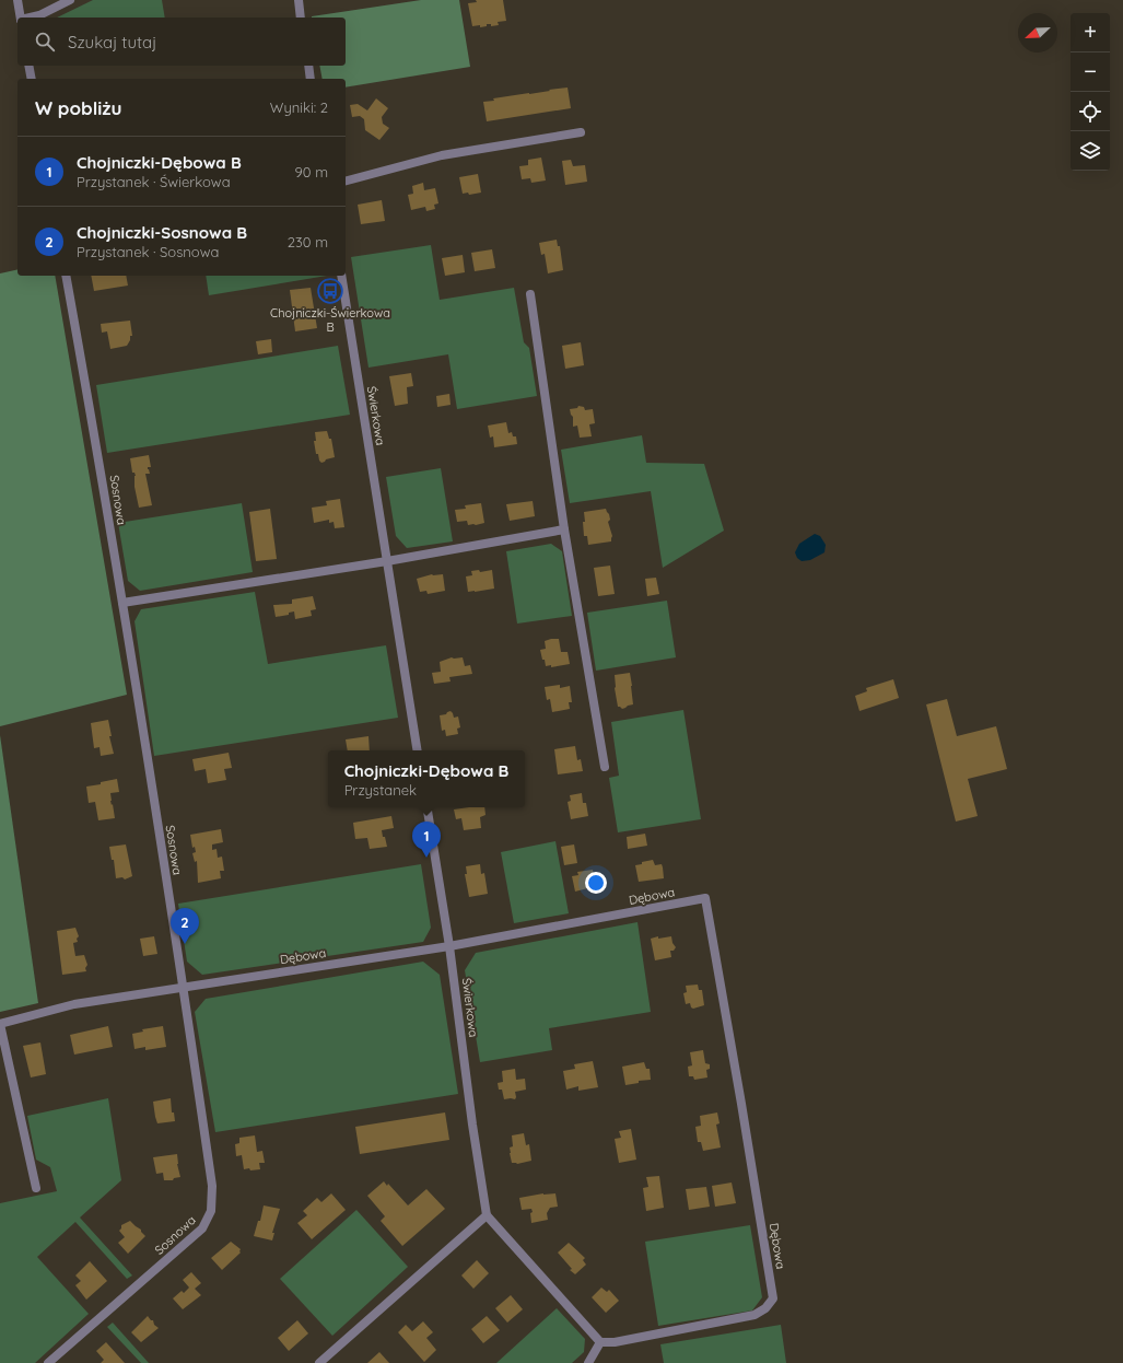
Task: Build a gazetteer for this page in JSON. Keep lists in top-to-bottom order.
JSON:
{
  "streets": {
    "street": ["Świerkowa", "Sosnowa", "Dębowa"]
  },
  "crossings": [
    ["Świerkowa", "Dębowa"],
    ["Sosnowa", "Dębowa"]
  ],
  "places": {
    "bus stop": ["Chojniczki-Świerkowa B"]
  },
  "north": "bottom left",
  "page": {
    "map_buttons": ["+", "−"],
    "search": "Szukaj tutaj",
    "heading": ["W pobliżu", "Wyniki: 2"],
    "list": [
      {
        "mark": "1",
        "name": "Chojniczki-Dębowa B",
        "note": "Przystanek · Świerkowa",
        "value": "90 m"
      },
      {
        "mark": "2",
        "name": "Chojniczki-Sosnowa B",
        "note": "Przystanek · Sosnowa",
        "value": "230 m"
      }
    ],
    "popup": ["Chojniczki-Dębowa B", "Przystanek"],
    "pins": ["1", "2"]
  }
}
